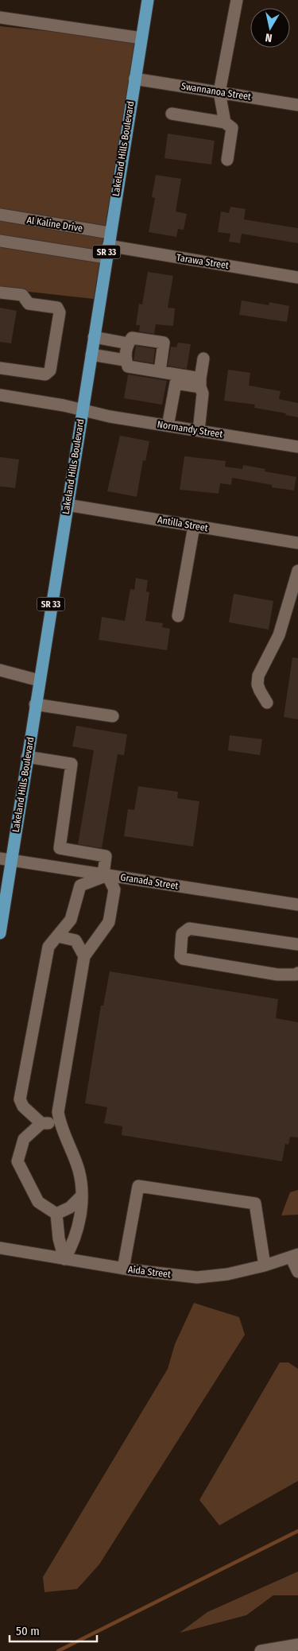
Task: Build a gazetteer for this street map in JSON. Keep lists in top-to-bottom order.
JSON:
{
  "streets": {
    "main road": ["Lakeland Hills Boulevard", "SR 33"],
    "street": [
      "Swannanoa Street",
      "Al Kaline Drive",
      "Tarawa Street",
      "Normandy Street",
      "Antilla Street",
      "Granada Street",
      "Aida Street"
    ]
  },
  "crossings": [
    ["Swannanoa Street", "Lakeland Hills Boulevard"],
    ["Lakeland Hills Boulevard", "Al Kaline Drive"],
    ["Lakeland Hills Boulevard", "Tarawa Street"],
    ["Lakeland Hills Boulevard", "Normandy Street"],
    ["Lakeland Hills Boulevard", "Antilla Street"],
    ["Lakeland Hills Boulevard", "Granada Street"]
  ],
  "scale_bar": "50 m",
  "north": "bottom"
}
